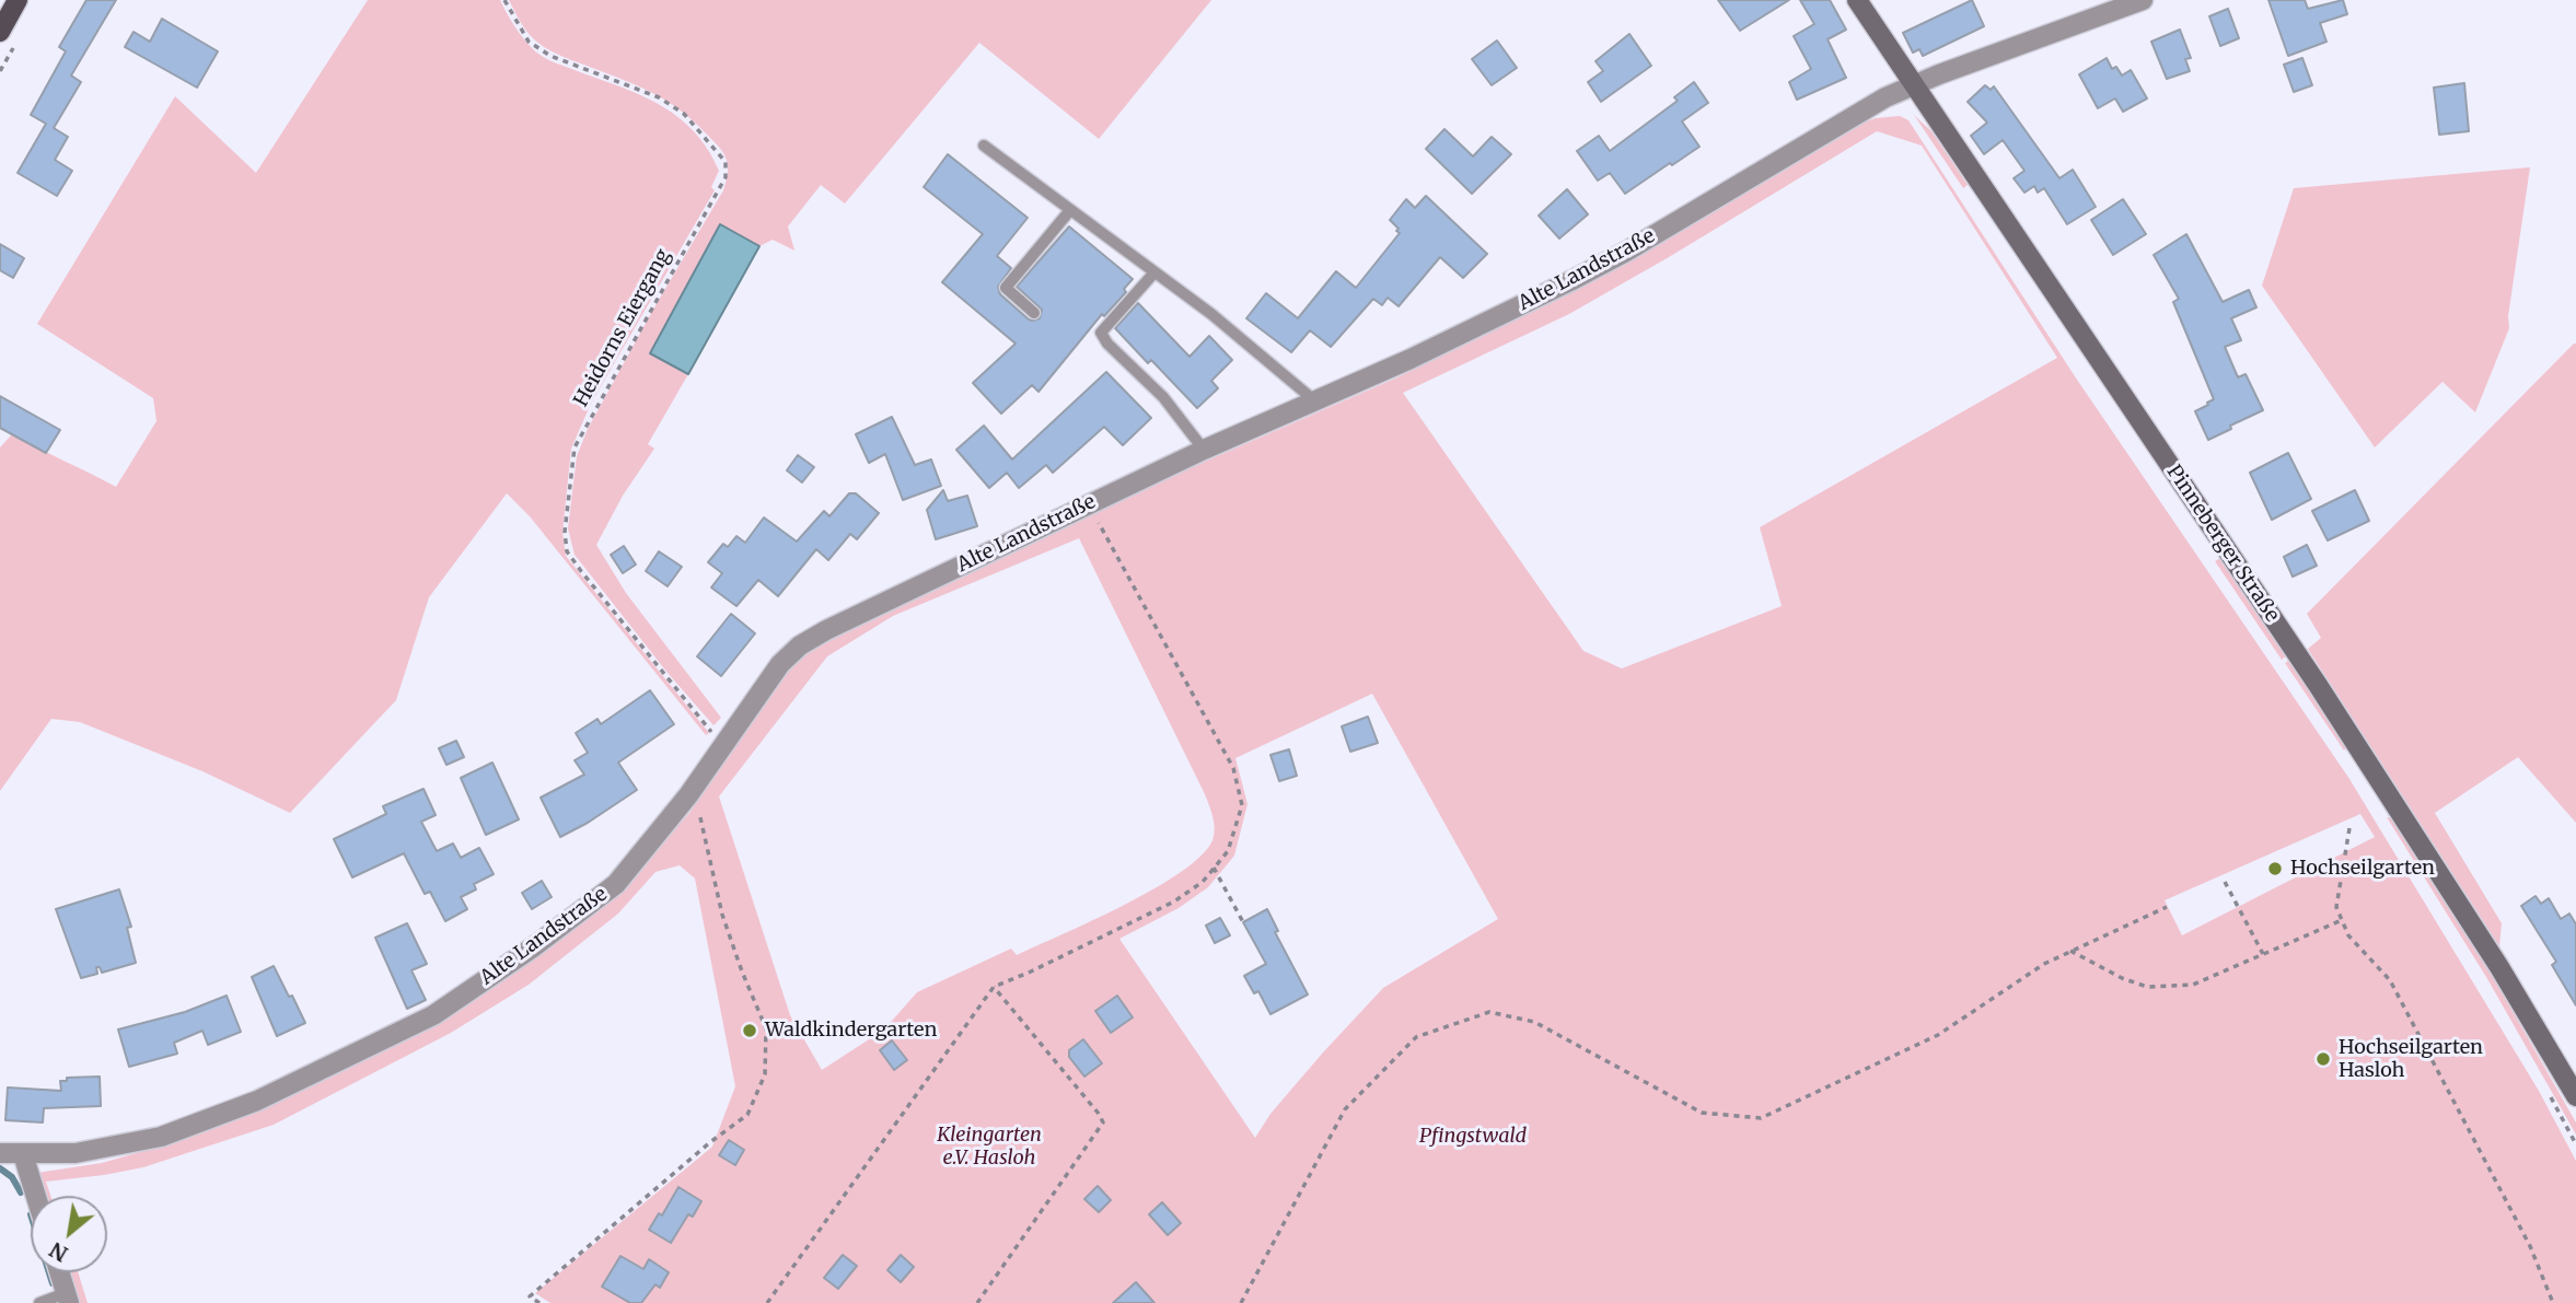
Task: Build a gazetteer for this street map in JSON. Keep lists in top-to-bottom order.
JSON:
{
  "streets": {
    "main road": ["Pinneberger Straße"],
    "street": ["Alte Landstraße"],
    "path": ["Heidorns Eiergang"]
  },
  "crossings": [
    ["Alte Landstraße", "Heidorns Eiergang"],
    ["Alte Landstraße", "Pinneberger Straße"]
  ],
  "parks": ["Kleingarten e.V. Hasloh", "Pfingstwald"],
  "places": ["Hochseilgarten", "Waldkindergarten", "Hochseilgarten Hasloh"],
  "north": "bottom left"
}
